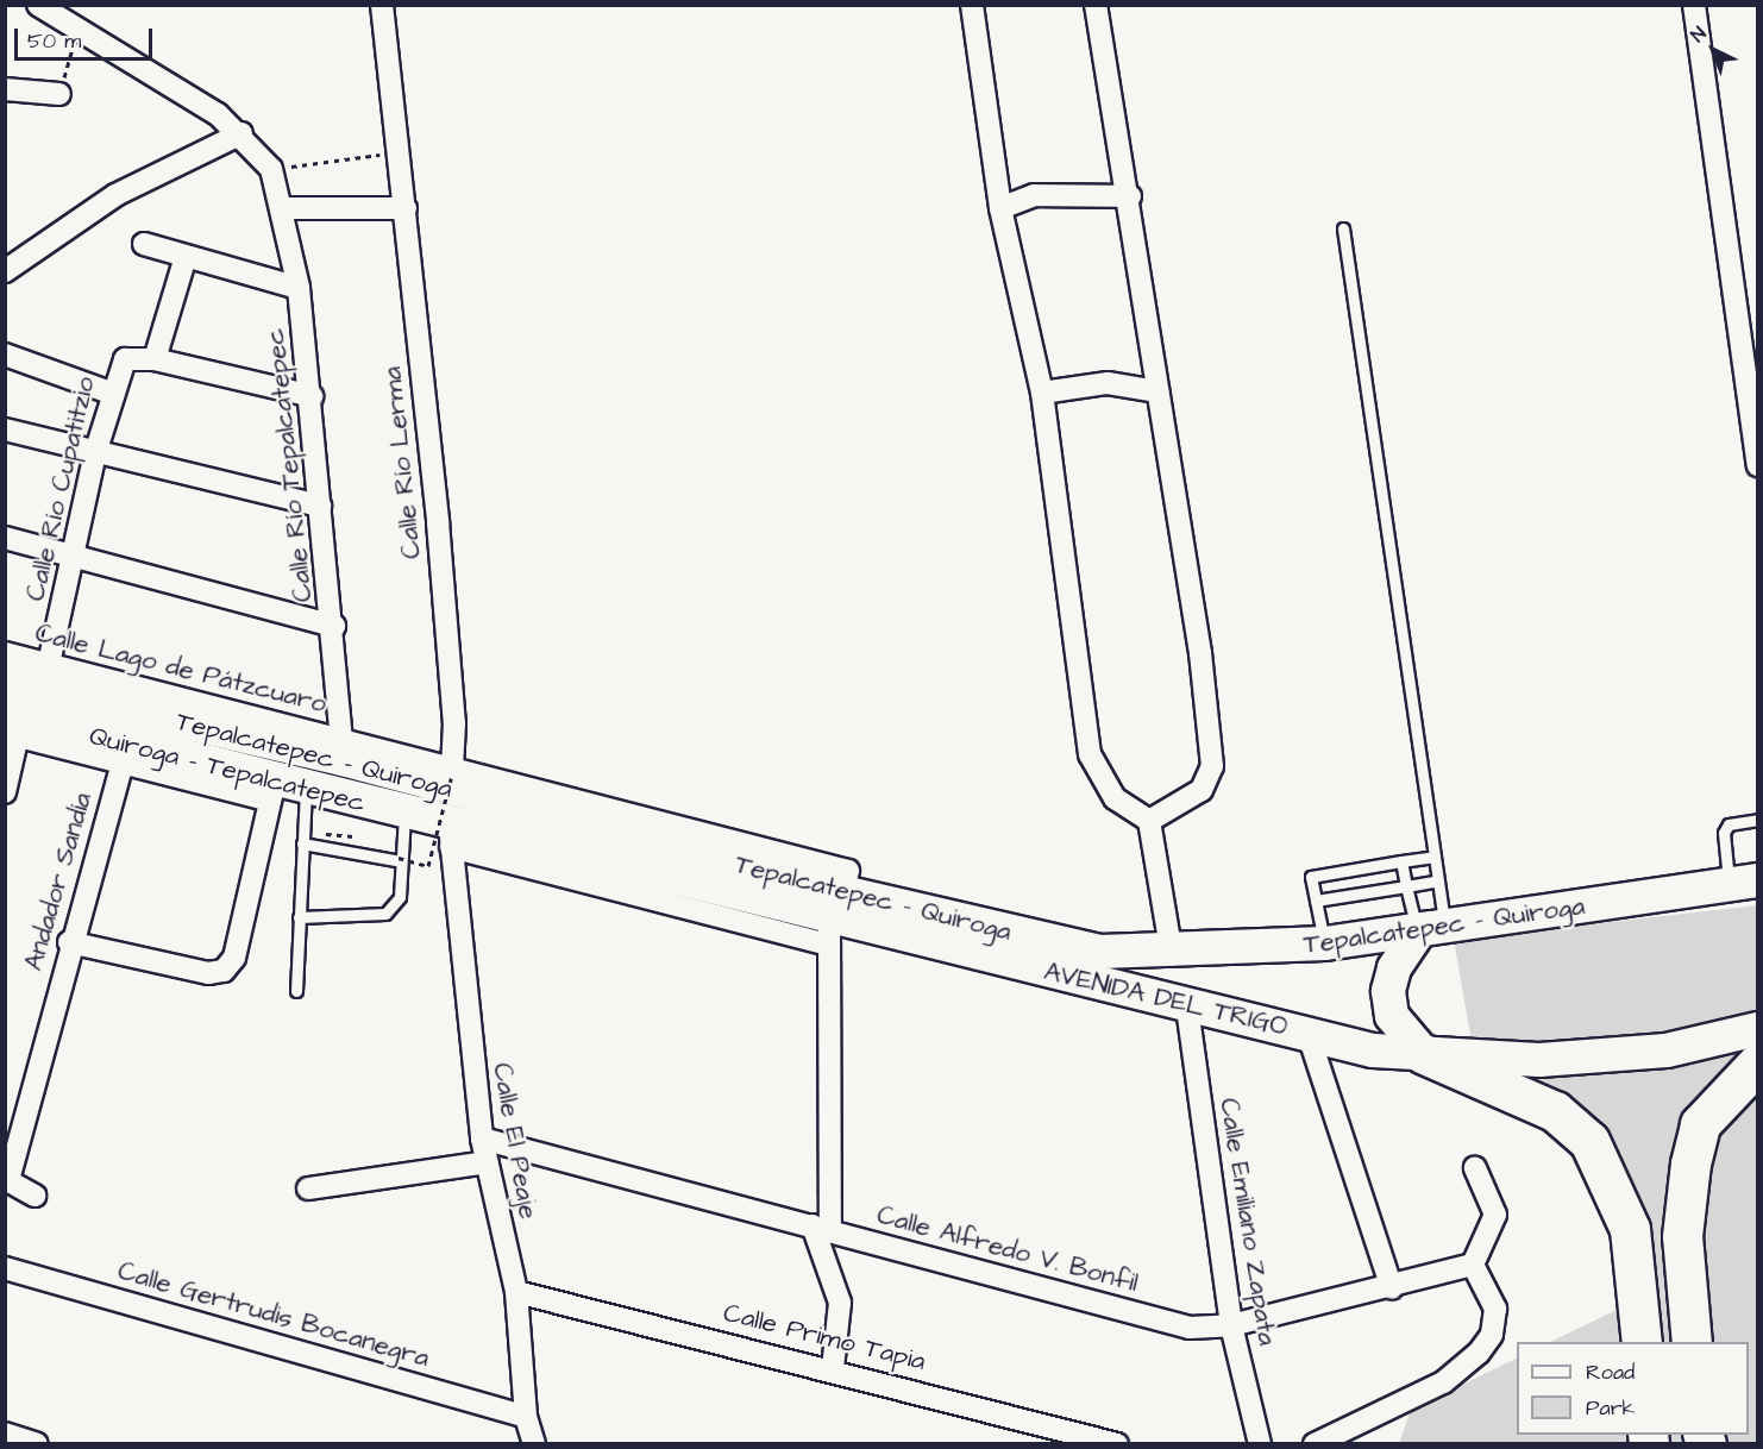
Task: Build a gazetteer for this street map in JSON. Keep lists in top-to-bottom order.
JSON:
{
  "streets": {
    "main road": ["Tepalcatepec - Quiroga", "Quiroga - Tepalcatepec", "AVENIDA DEL TRIGO"],
    "street": [
      "Calle Río Lerma",
      "Calle Río Tepalcatepec",
      "Calle Río Cupatitzio",
      "Calle Lago de Pátzcuaro",
      "Andador Sandía",
      "Calle El Peaje",
      "Calle Emiliano Zapata",
      "Calle Alfredo V. Bonfil",
      "Calle Gertrudis Bocanegra",
      "Calle Primo Tapia"
    ]
  },
  "crossings": [
    ["Calle Río Lerma", "Calle Lago de Pátzcuaro"],
    ["Calle Río Tepalcatepec", "Calle Lago de Pátzcuaro"],
    ["Calle Río Tepalcatepec", "Tepalcatepec - Quiroga"],
    ["Calle Río Cupatitzio", "Calle Lago de Pátzcuaro"],
    ["Calle Lago de Pátzcuaro", "Tepalcatepec - Quiroga"],
    ["Tepalcatepec - Quiroga", "AVENIDA DEL TRIGO"],
    ["Quiroga - Tepalcatepec", "Calle El Peaje"],
    ["AVENIDA DEL TRIGO", "Calle Emiliano Zapata"],
    ["Calle El Peaje", "Calle Alfredo V. Bonfil"],
    ["Calle El Peaje", "Calle Gertrudis Bocanegra"],
    ["Calle El Peaje", "Calle Primo Tapia"],
    ["Calle Emiliano Zapata", "Calle Alfredo V. Bonfil"]
  ],
  "legend": ["Road", "Park"],
  "scale_bar": "50 m",
  "north": "top left"
}
